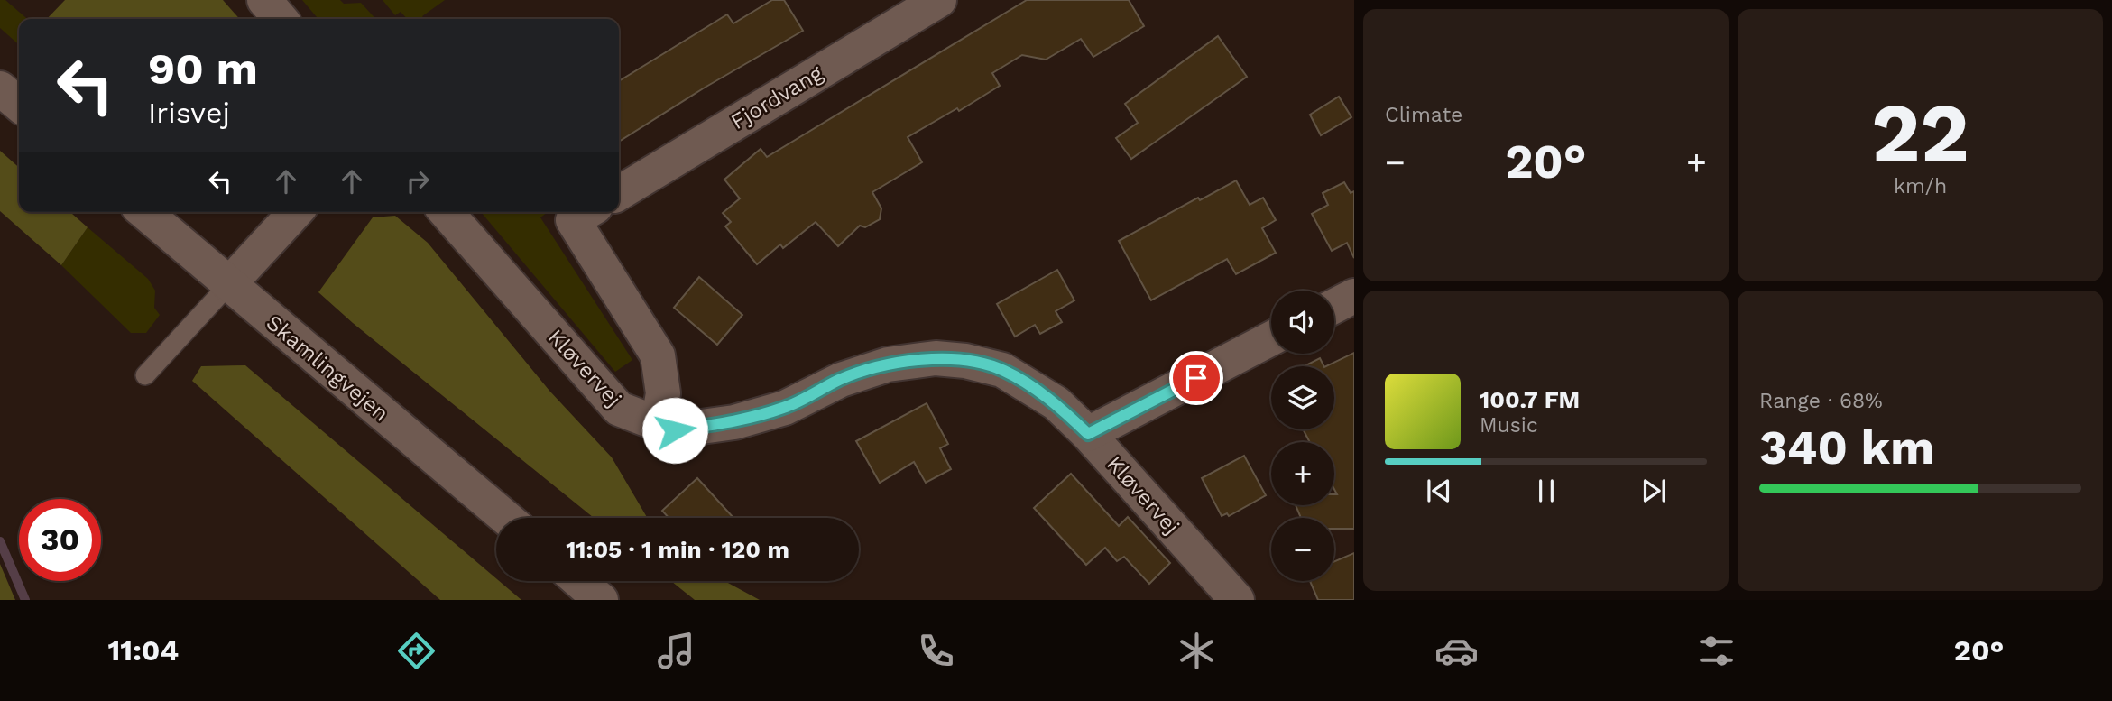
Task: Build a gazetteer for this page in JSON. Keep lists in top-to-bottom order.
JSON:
{
  "streets": {
    "street": ["Fjordvang", "Skamlingvejen", "Kløvervej"]
  },
  "page": {
    "tile": [
      "Climate",
      ["22", "km/h"],
      ["Range · 68%", "340 km"]
    ],
    "turn": ["90 m", "Irisvej"],
    "heat": ["−", "20°", "+"],
    "map_buttons": ["+", "−"],
    "song": ["100.7 FM", "Music"],
    "limit": "30",
    "trip": "11:05 · 1 min · 120 m",
    "tabs": ["11:04", "20°"]
  }
}
